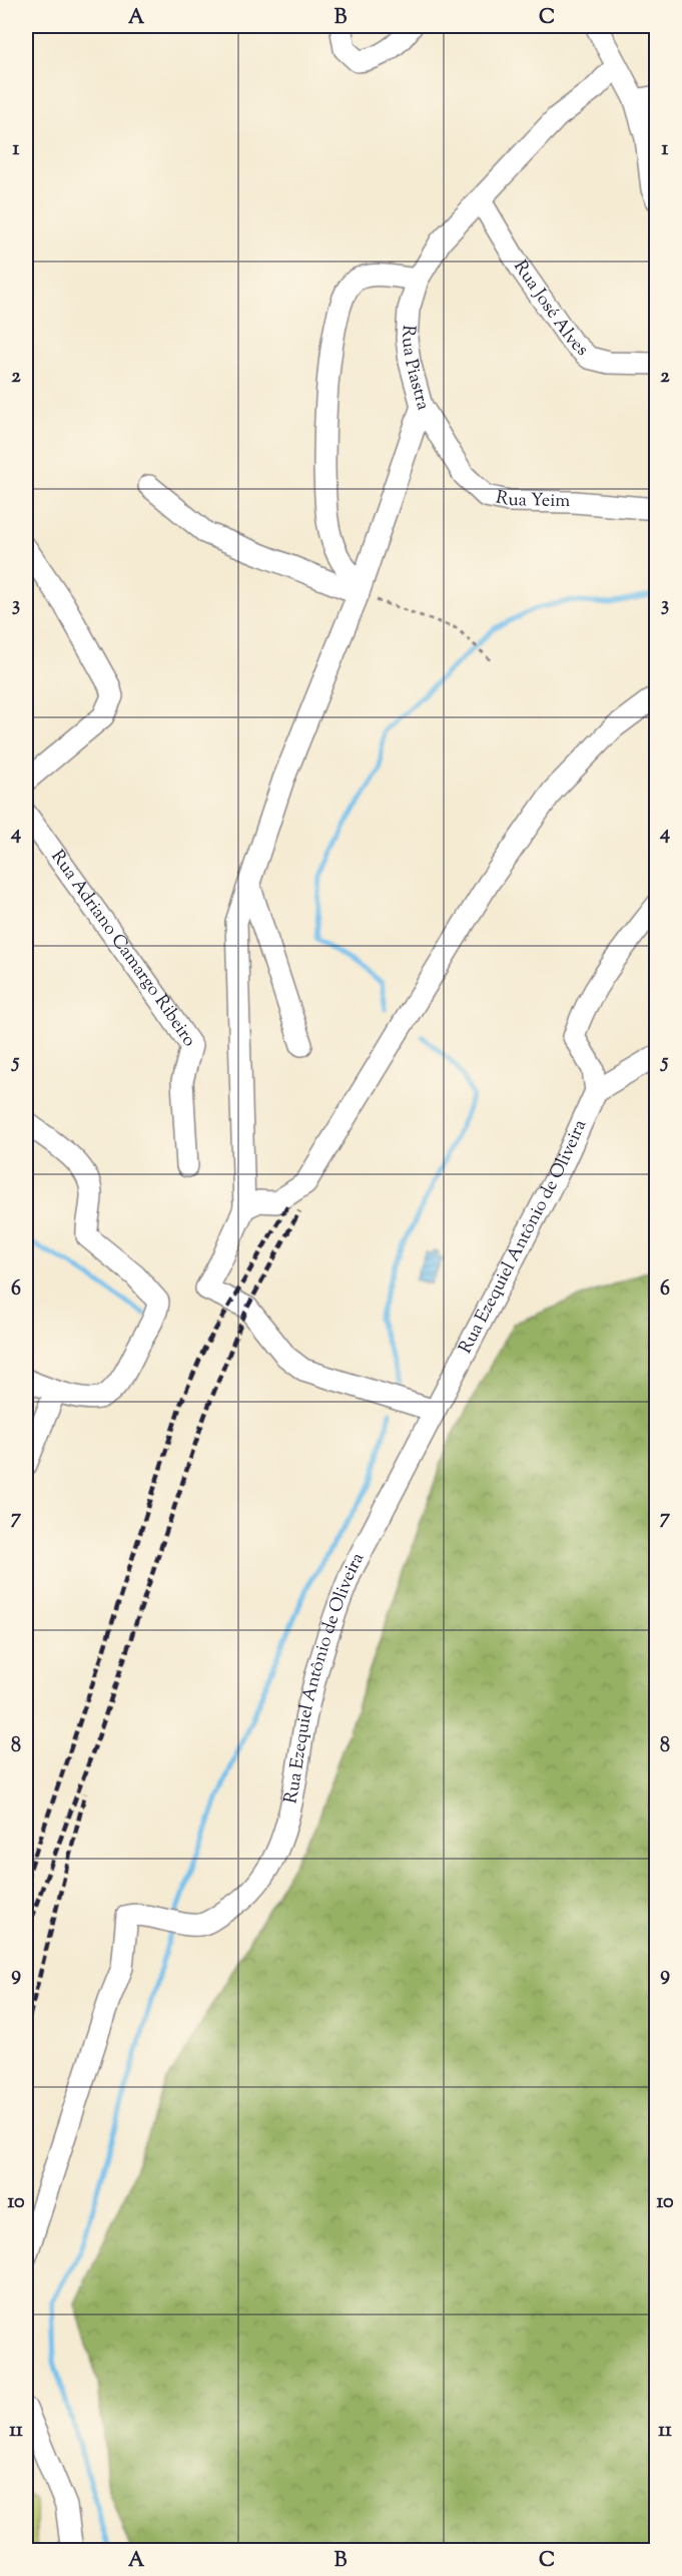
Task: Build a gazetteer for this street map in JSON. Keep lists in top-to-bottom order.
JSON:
{
  "streets": {
    "street": [
      "Rua José Alves",
      "Rua Piastra",
      "Rua Yeim",
      "Rua Adriano Camargo Ribeiro",
      "Rua Ezequiel Antônio de Oliveira"
    ]
  },
  "crossings": [
    ["Rua José Alves", "Rua Piastra"],
    ["Rua Piastra", "Rua Yeim"]
  ],
  "grid": {
    "columns": ["A", "B", "C"],
    "rows": [
      "1",
      "2",
      "3",
      "4",
      "5",
      "6",
      "7",
      "8",
      "9",
      "10",
      "11"
    ]
  }
}
